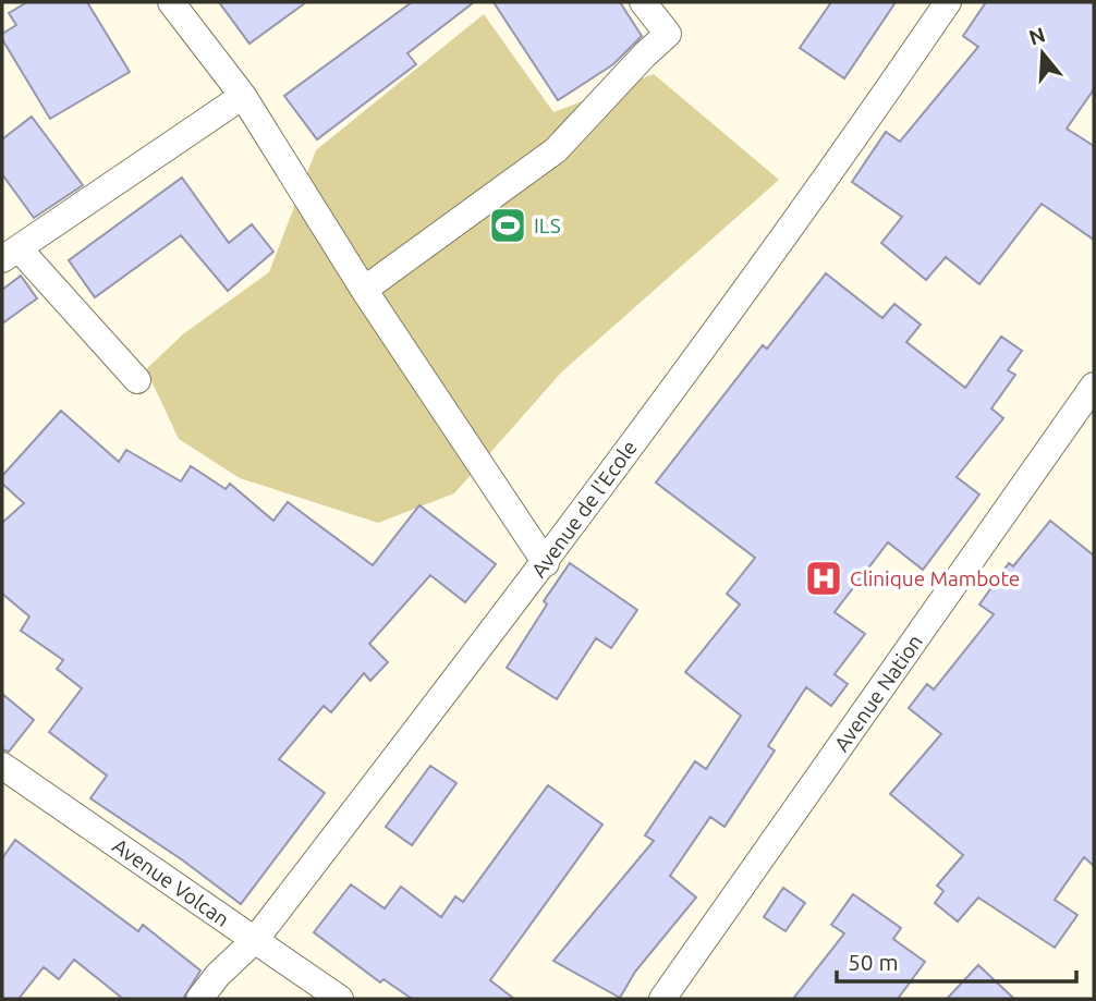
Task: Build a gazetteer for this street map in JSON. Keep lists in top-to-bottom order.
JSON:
{
  "streets": {
    "street": ["Avenue de l'Ecole", "Avenue Nation", "Avenue Volcan"]
  },
  "crossings": [
    ["Avenue de l'Ecole", "Avenue Volcan"]
  ],
  "places": {
    "sports": ["ILS"],
    "hospital": ["Clinique Mambote"]
  },
  "scale_bar": "50 m",
  "north": "top"
}
